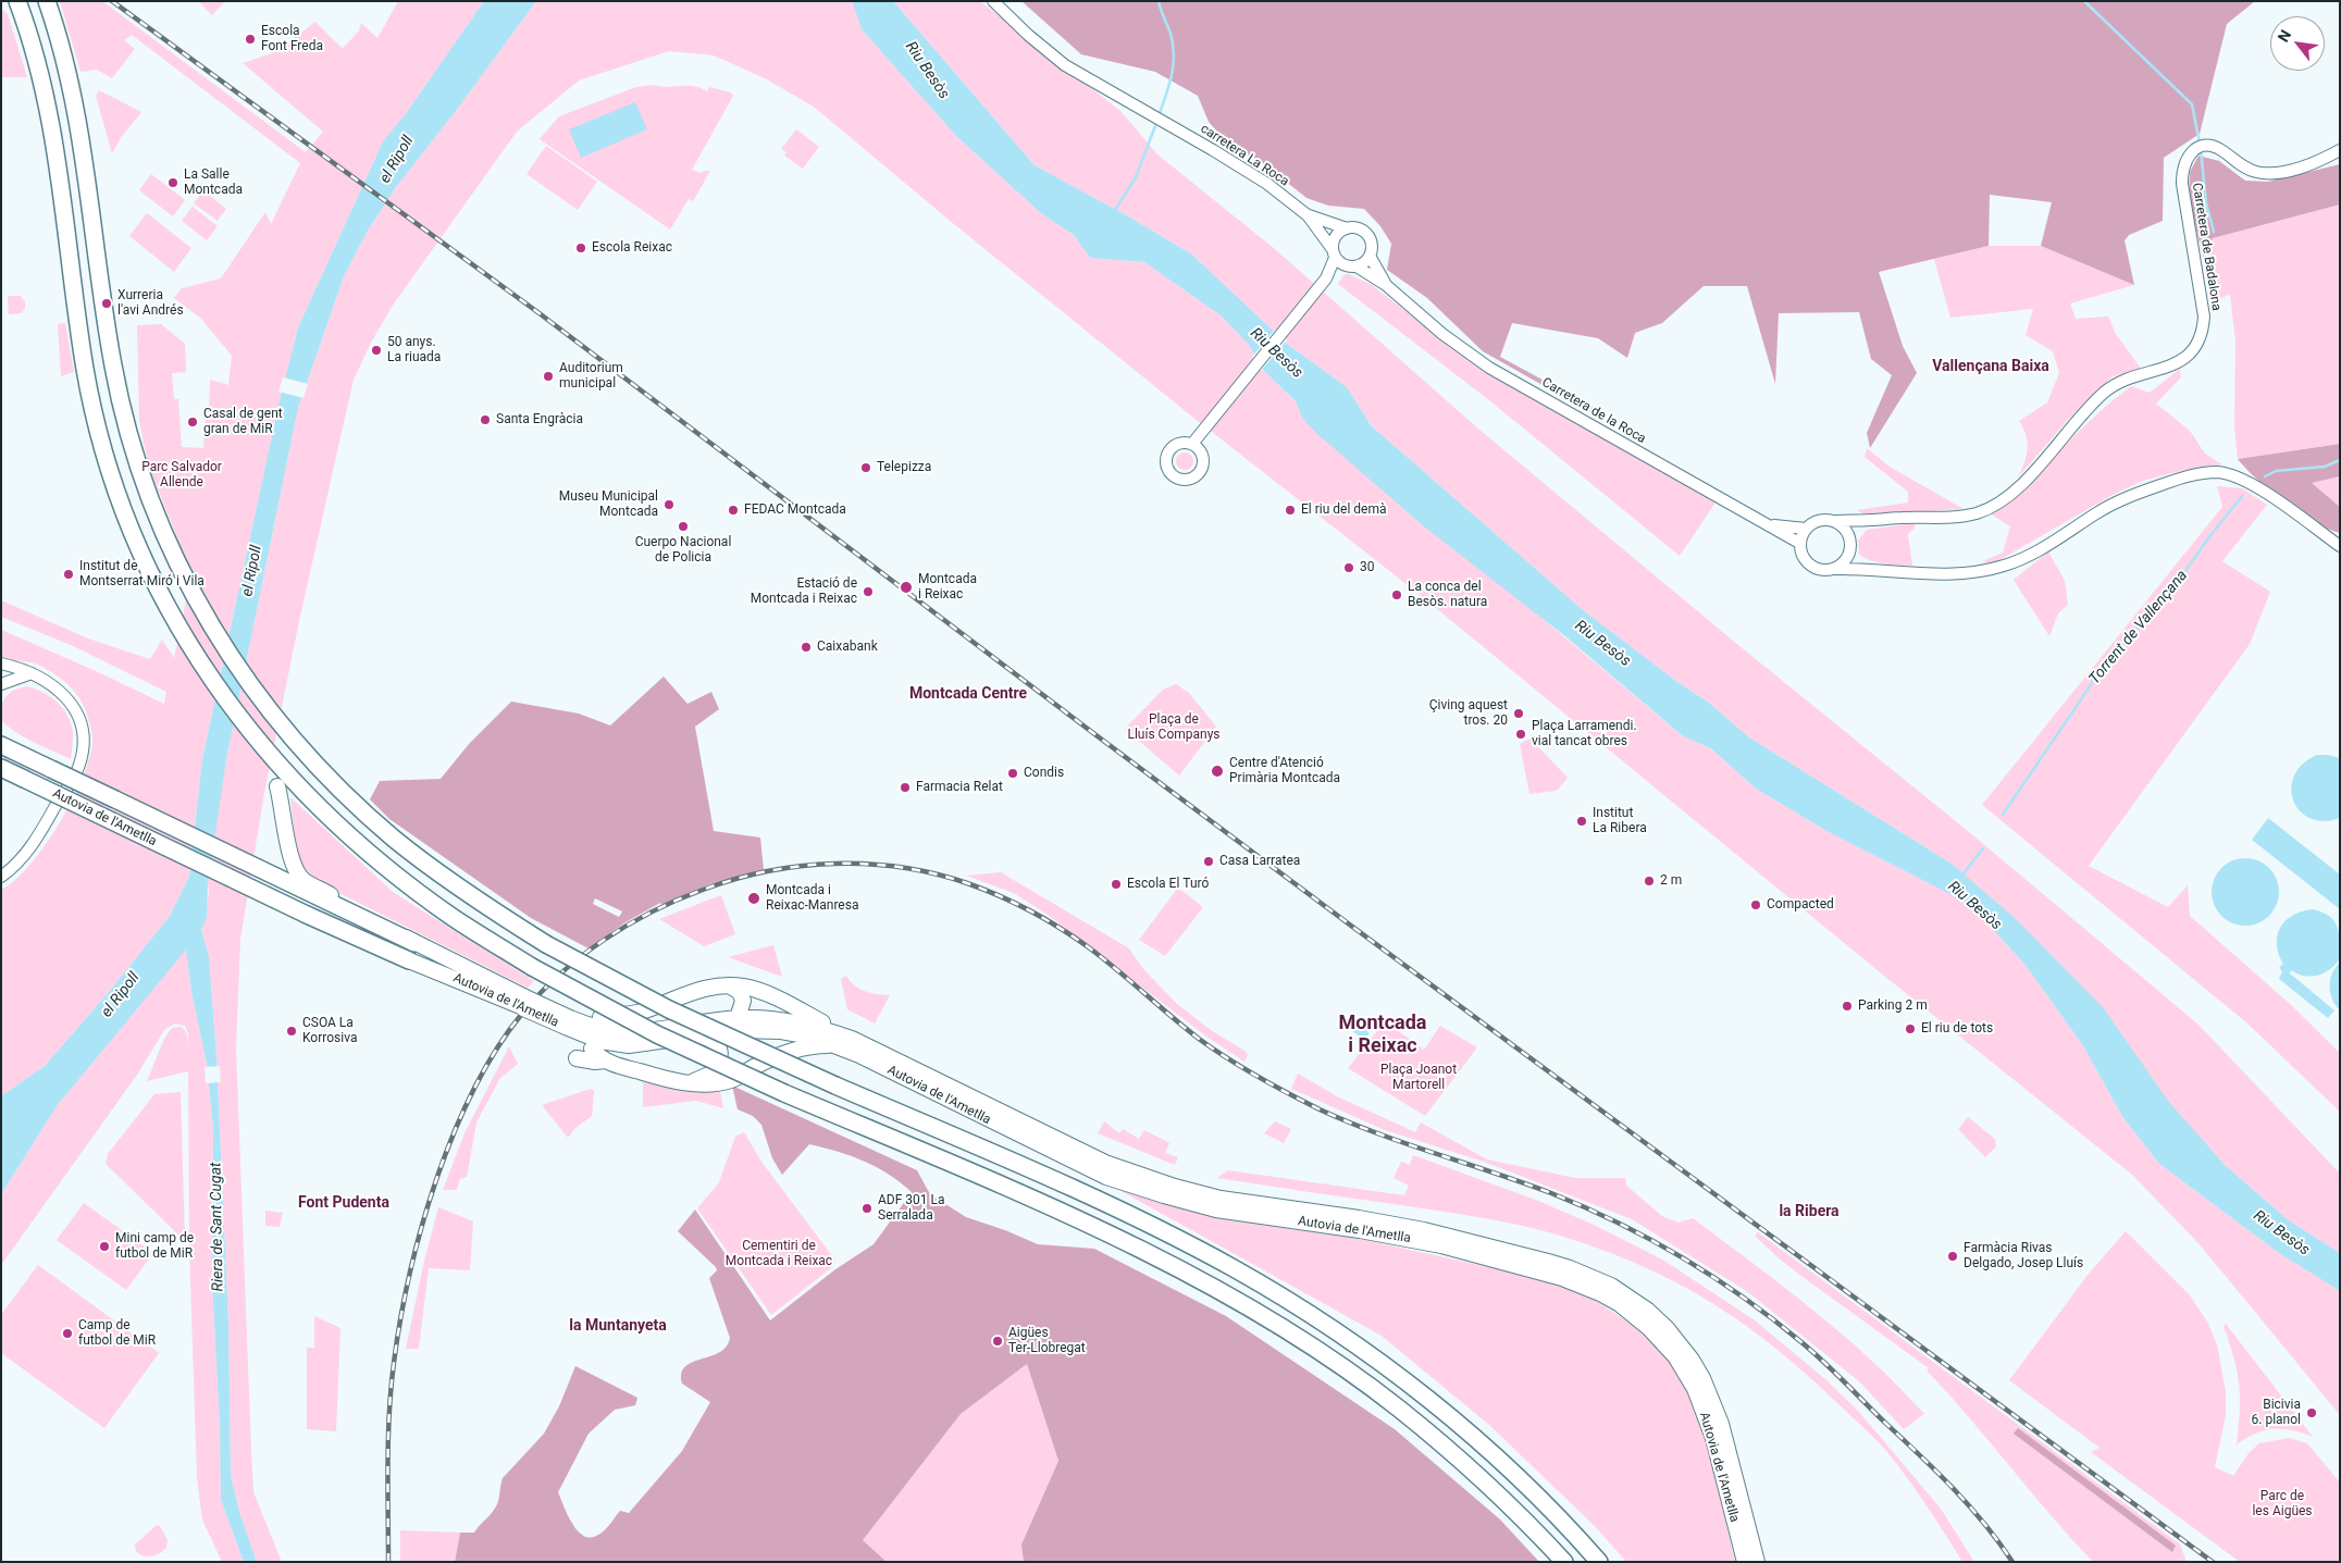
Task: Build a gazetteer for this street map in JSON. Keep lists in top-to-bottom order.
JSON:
{
  "streets": {
    "highway": ["Autovia de l'Ametlla"],
    "street": ["carretera La Roca", "Carretera de Badalona", "Carretera de la Roca"]
  },
  "crossings": [
    ["carretera La Roca", "Carretera de la Roca"],
    ["Carretera de Badalona", "Carretera de la Roca"]
  ],
  "districts": [
    "Vallençana Baixa",
    "Montcada Centre",
    "Montcada i Reixac",
    "Font Pudenta",
    "la Ribera",
    "la Muntanyeta"
  ],
  "water": [
    "Riu Besòs",
    "el Ripoll",
    "Torrent de Vallençana",
    "Riera de Sant Cugat"
  ],
  "parks": [
    "Parc Salvador Allende",
    "Plaça de Lluís Companys",
    "Plaça Joanot Martorell",
    "Cementiri de Montcada i Reixac",
    "Parc de les Aigües"
  ],
  "places": [
    "Escola Font Freda",
    "La Salle Montcada",
    "Escola Reixac",
    "Xurreria l'avi Andrés",
    "50 anys. La riuada",
    "Auditorium municipal",
    "Santa Engràcia",
    "Casal de gent gran de MiR",
    "Telepizza",
    "Museu Municipal Montcada",
    "FEDAC Montcada",
    "El riu del demà",
    "Cuerpo Nacional de Policia",
    "30",
    "Institut de Montserrat Miró i Vila",
    "Montcada i Reixac",
    "Estació de Montcada i Reixac",
    "La conca del Besòs. natura",
    "Caixabank",
    "Çiving aquest tros. 20",
    "Plaça Larramendi. vial tancat obres",
    "Centre d'Atenció Primària Montcada",
    "Condis",
    "Farmacia Relat",
    "Institut La Ribera",
    "Casa Larratea",
    "2 m",
    "Escola El Turó",
    "Montcada i Reixac-Manresa",
    "Compacted",
    "Parking 2 m",
    "El riu de tots",
    "CSOA La Korrosiva",
    "ADF 301 La Serralada",
    "Mini camp de futbol de MiR",
    "Farmàcia Rivas Delgado, Josep Lluís",
    "Camp de futbol de MiR",
    "Aigües Ter-Llobregat",
    "Bicivia 6. planol"
  ],
  "north": "top left"
}
